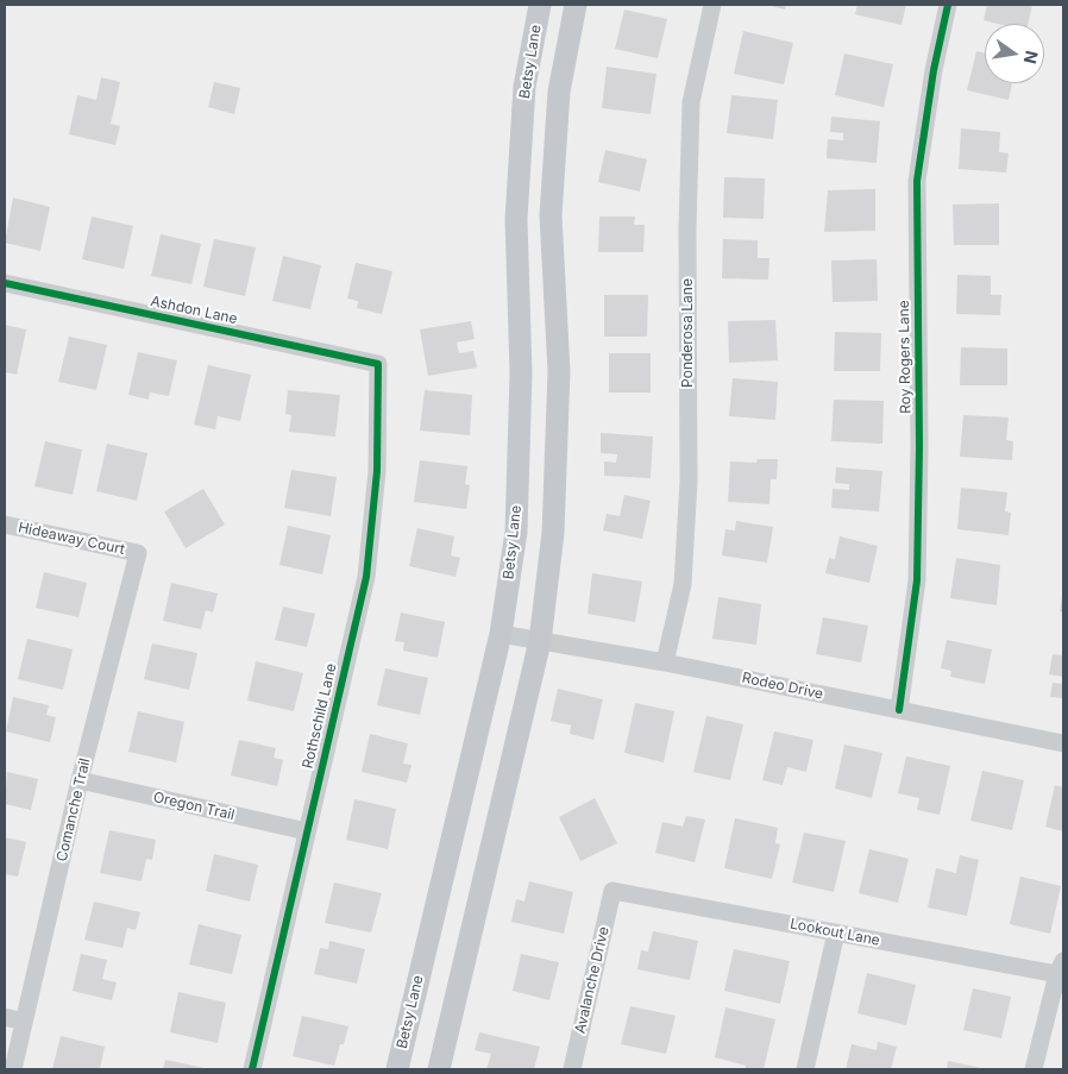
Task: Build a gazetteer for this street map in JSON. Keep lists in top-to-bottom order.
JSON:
{
  "streets": {
    "main road": ["Betsy Lane"],
    "street": [
      "Ashdon Lane",
      "Ponderosa Lane",
      "Roy Rogers Lane",
      "Hideaway Court",
      "Rodeo Drive",
      "Rothschild Lane",
      "Oregon Trail",
      "Comanche Trail",
      "Lookout Lane",
      "Avalanche Drive"
    ]
  },
  "crossings": [
    ["Betsy Lane", "Rodeo Drive"],
    ["Ashdon Lane", "Rothschild Lane"],
    ["Ponderosa Lane", "Rodeo Drive"],
    ["Roy Rogers Lane", "Rodeo Drive"],
    ["Hideaway Court", "Comanche Trail"],
    ["Rothschild Lane", "Oregon Trail"],
    ["Oregon Trail", "Comanche Trail"],
    ["Lookout Lane", "Avalanche Drive"]
  ],
  "north": "right"
}
